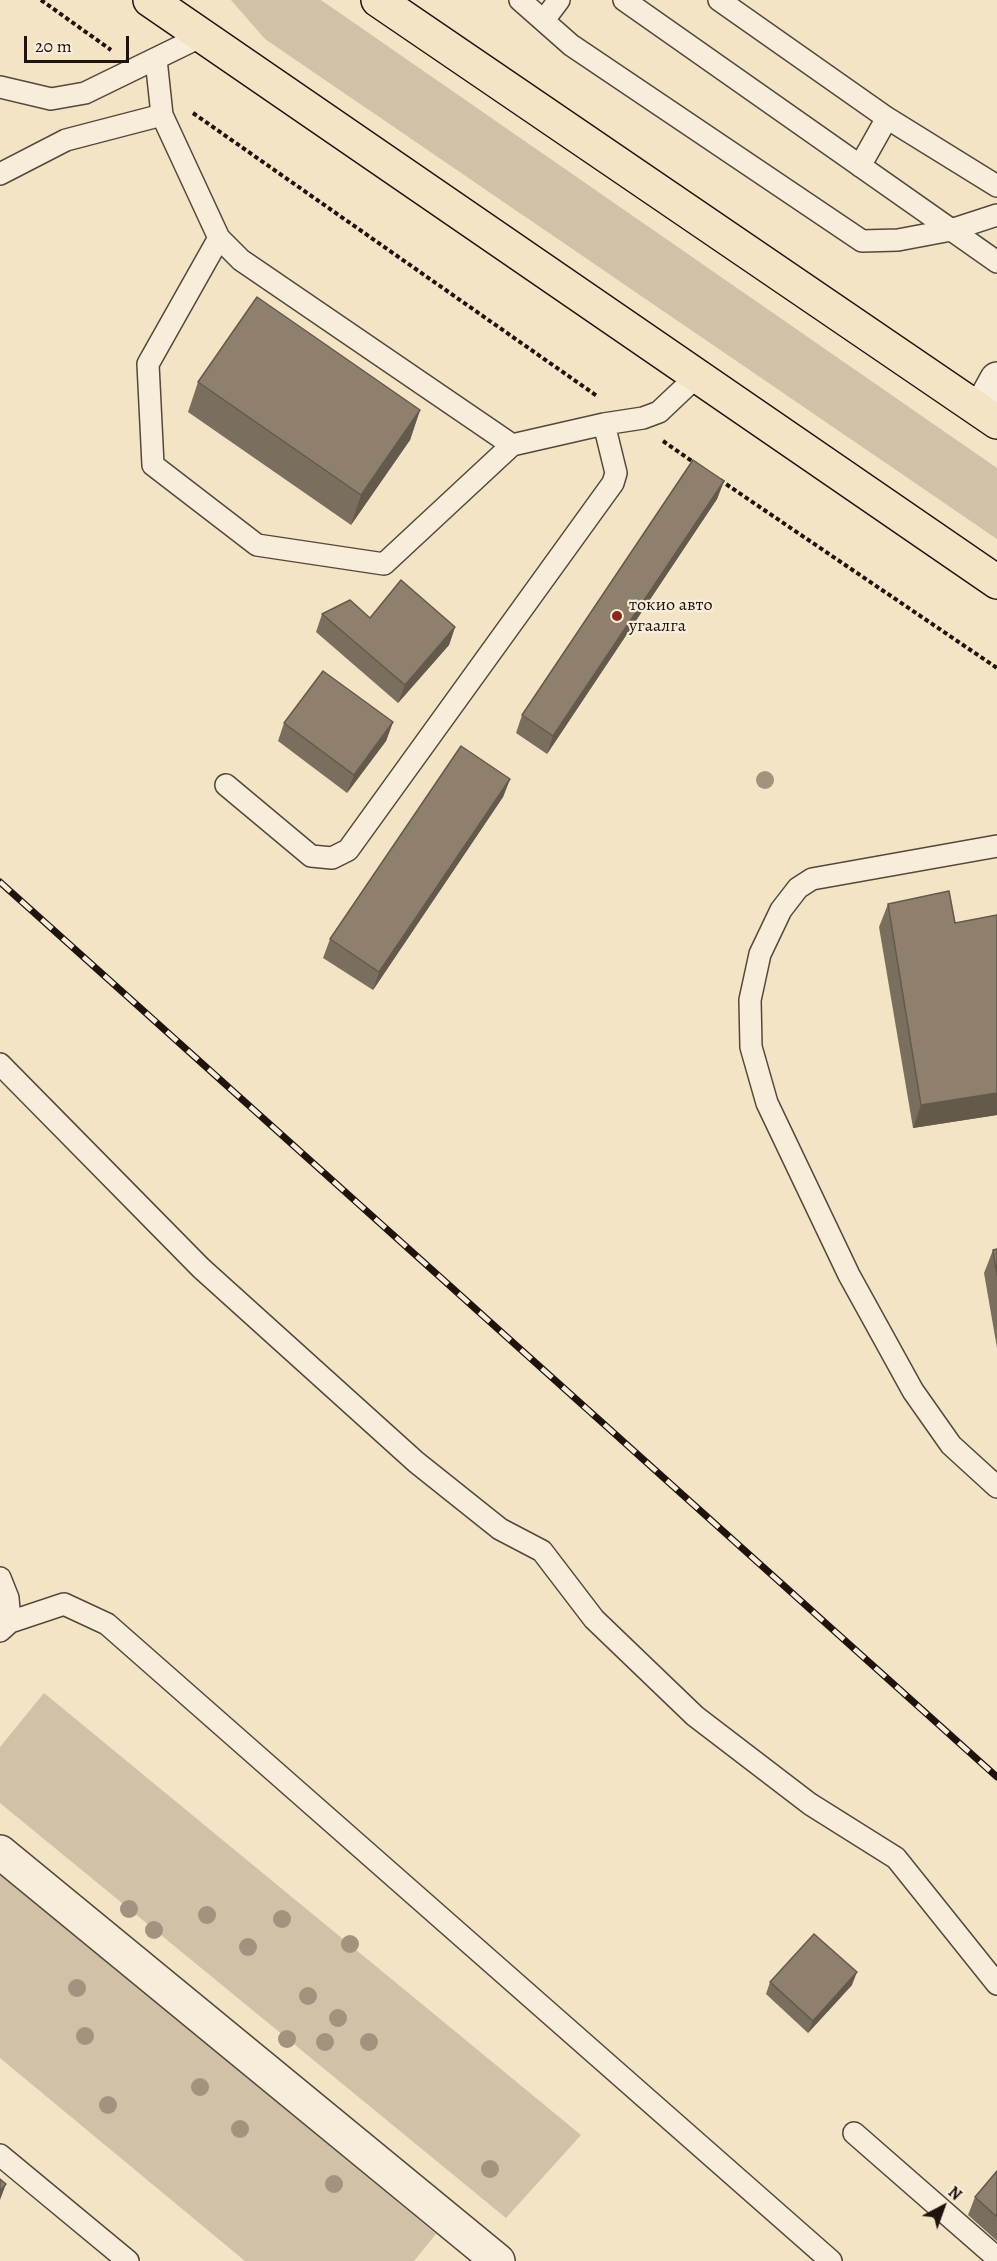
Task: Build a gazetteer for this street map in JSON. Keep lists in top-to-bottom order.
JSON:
{
  "places": ["токио авто угаалга"],
  "scale_bar": "20 m",
  "north": "top right"
}
